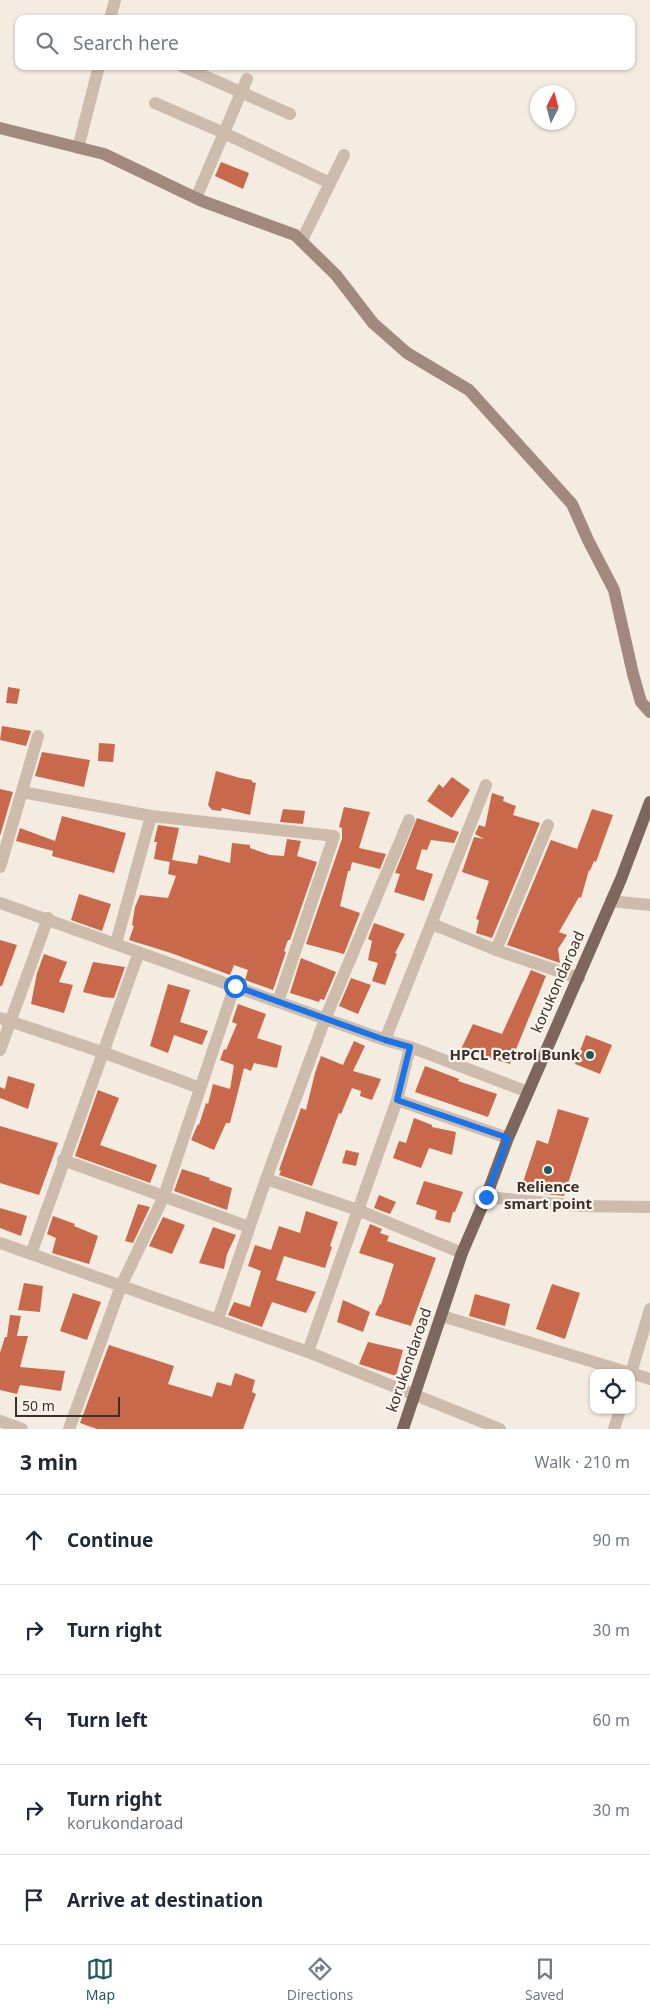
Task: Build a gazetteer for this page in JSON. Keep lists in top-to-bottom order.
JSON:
{
  "streets": {
    "main road": ["korukondaroad"]
  },
  "places": ["HPCL Petrol Bunk", "Relience smart point"],
  "scale_bar": "50 m",
  "north": "top",
  "page": {
    "search": "Search here",
    "scale": "50 m",
    "heading": ["3 min", "Walk · 210 m"],
    "list": [
      ["Continue", "90 m"],
      ["Turn right", "30 m"],
      ["Turn left", "60 m"],
      ["Turn right", "korukondaroad", "30 m"],
      "Arrive at destination"
    ],
    "nav": ["Map", "Directions", "Saved"]
  }
}
